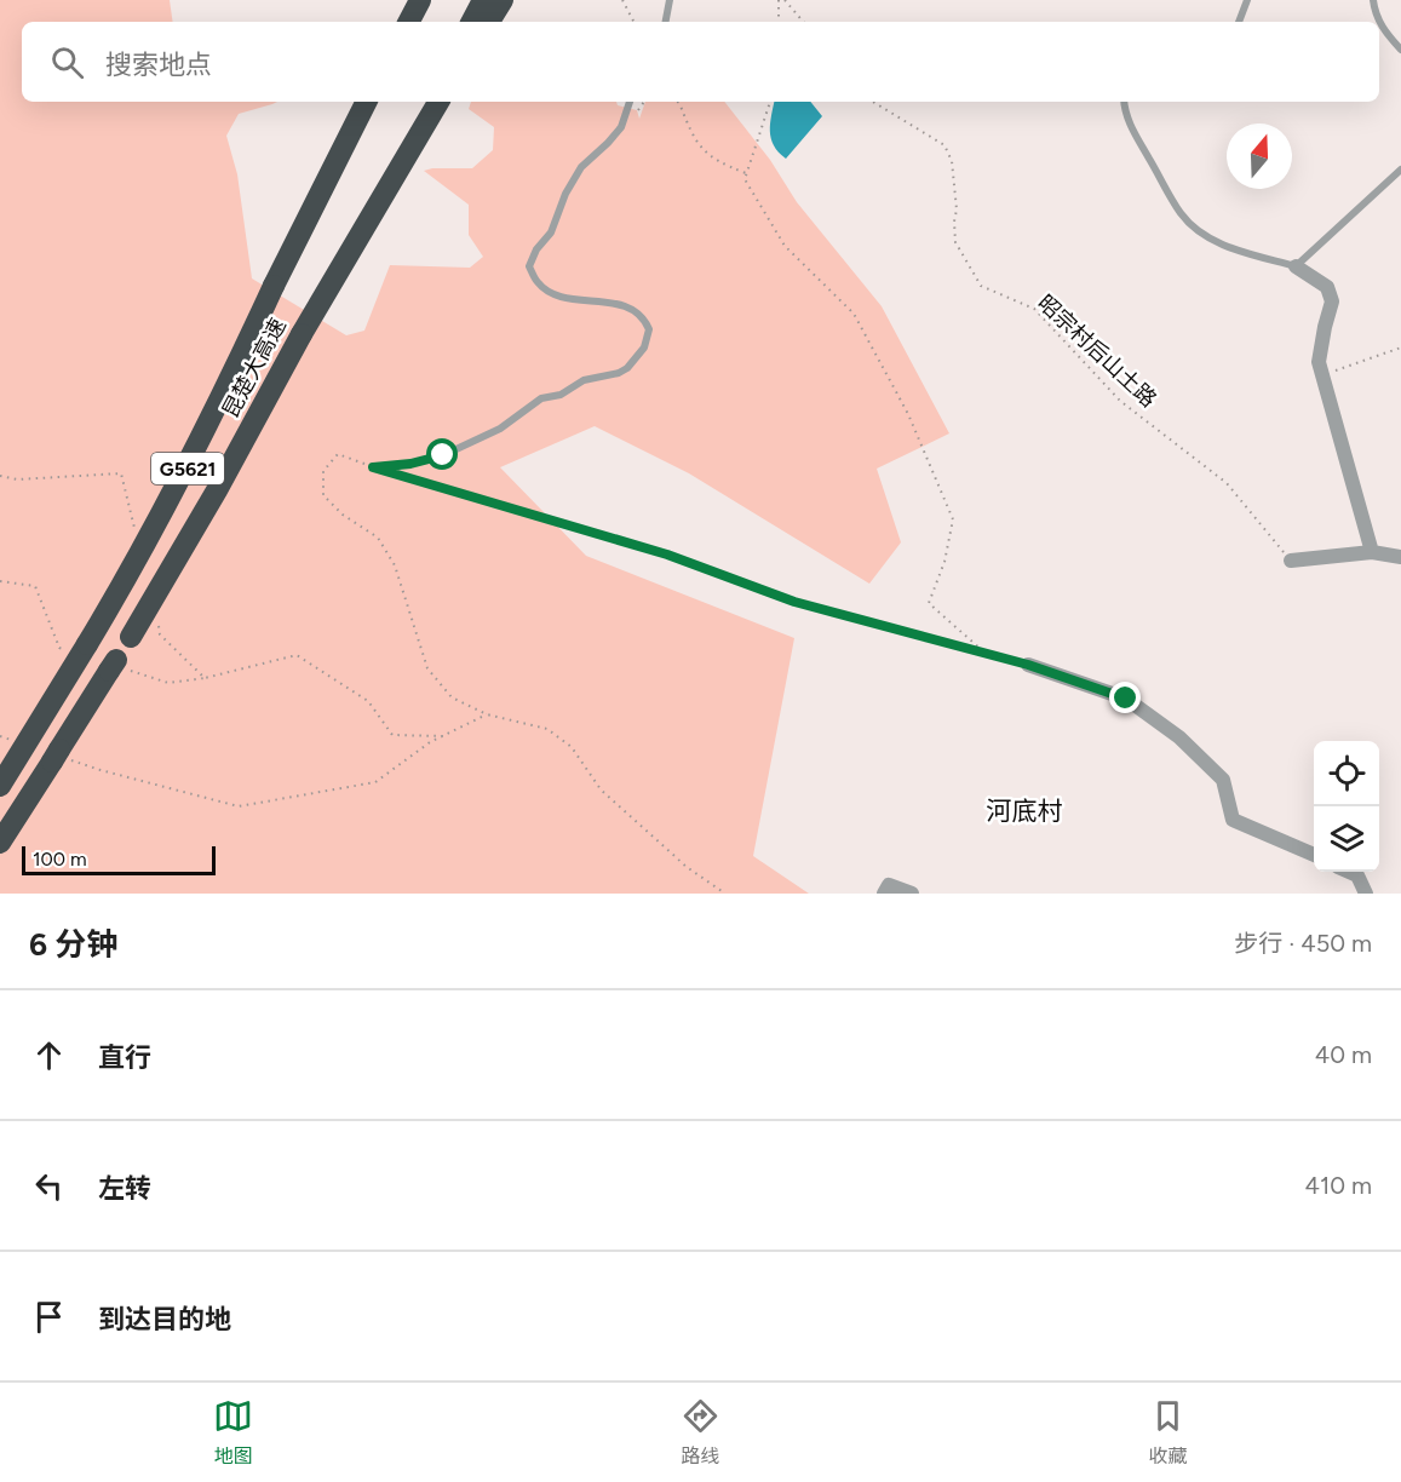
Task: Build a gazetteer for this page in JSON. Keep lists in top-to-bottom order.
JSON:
{
  "streets": {
    "highway": ["昆楚大高速", "G5621"],
    "path": ["昭宗村后山土路"]
  },
  "crossings": [
    ["昆楚大高速", "G5621"]
  ],
  "districts": ["河底村"],
  "scale_bar": "100 m",
  "north": "top",
  "page": {
    "search": "搜索地点",
    "scale": "100 m",
    "heading": ["6 分钟", "步行 · 450 m"],
    "list": [
      ["直行", "40 m"],
      ["左转", "410 m"],
      "到达目的地"
    ],
    "nav": ["地图", "路线", "收藏"]
  }
}
